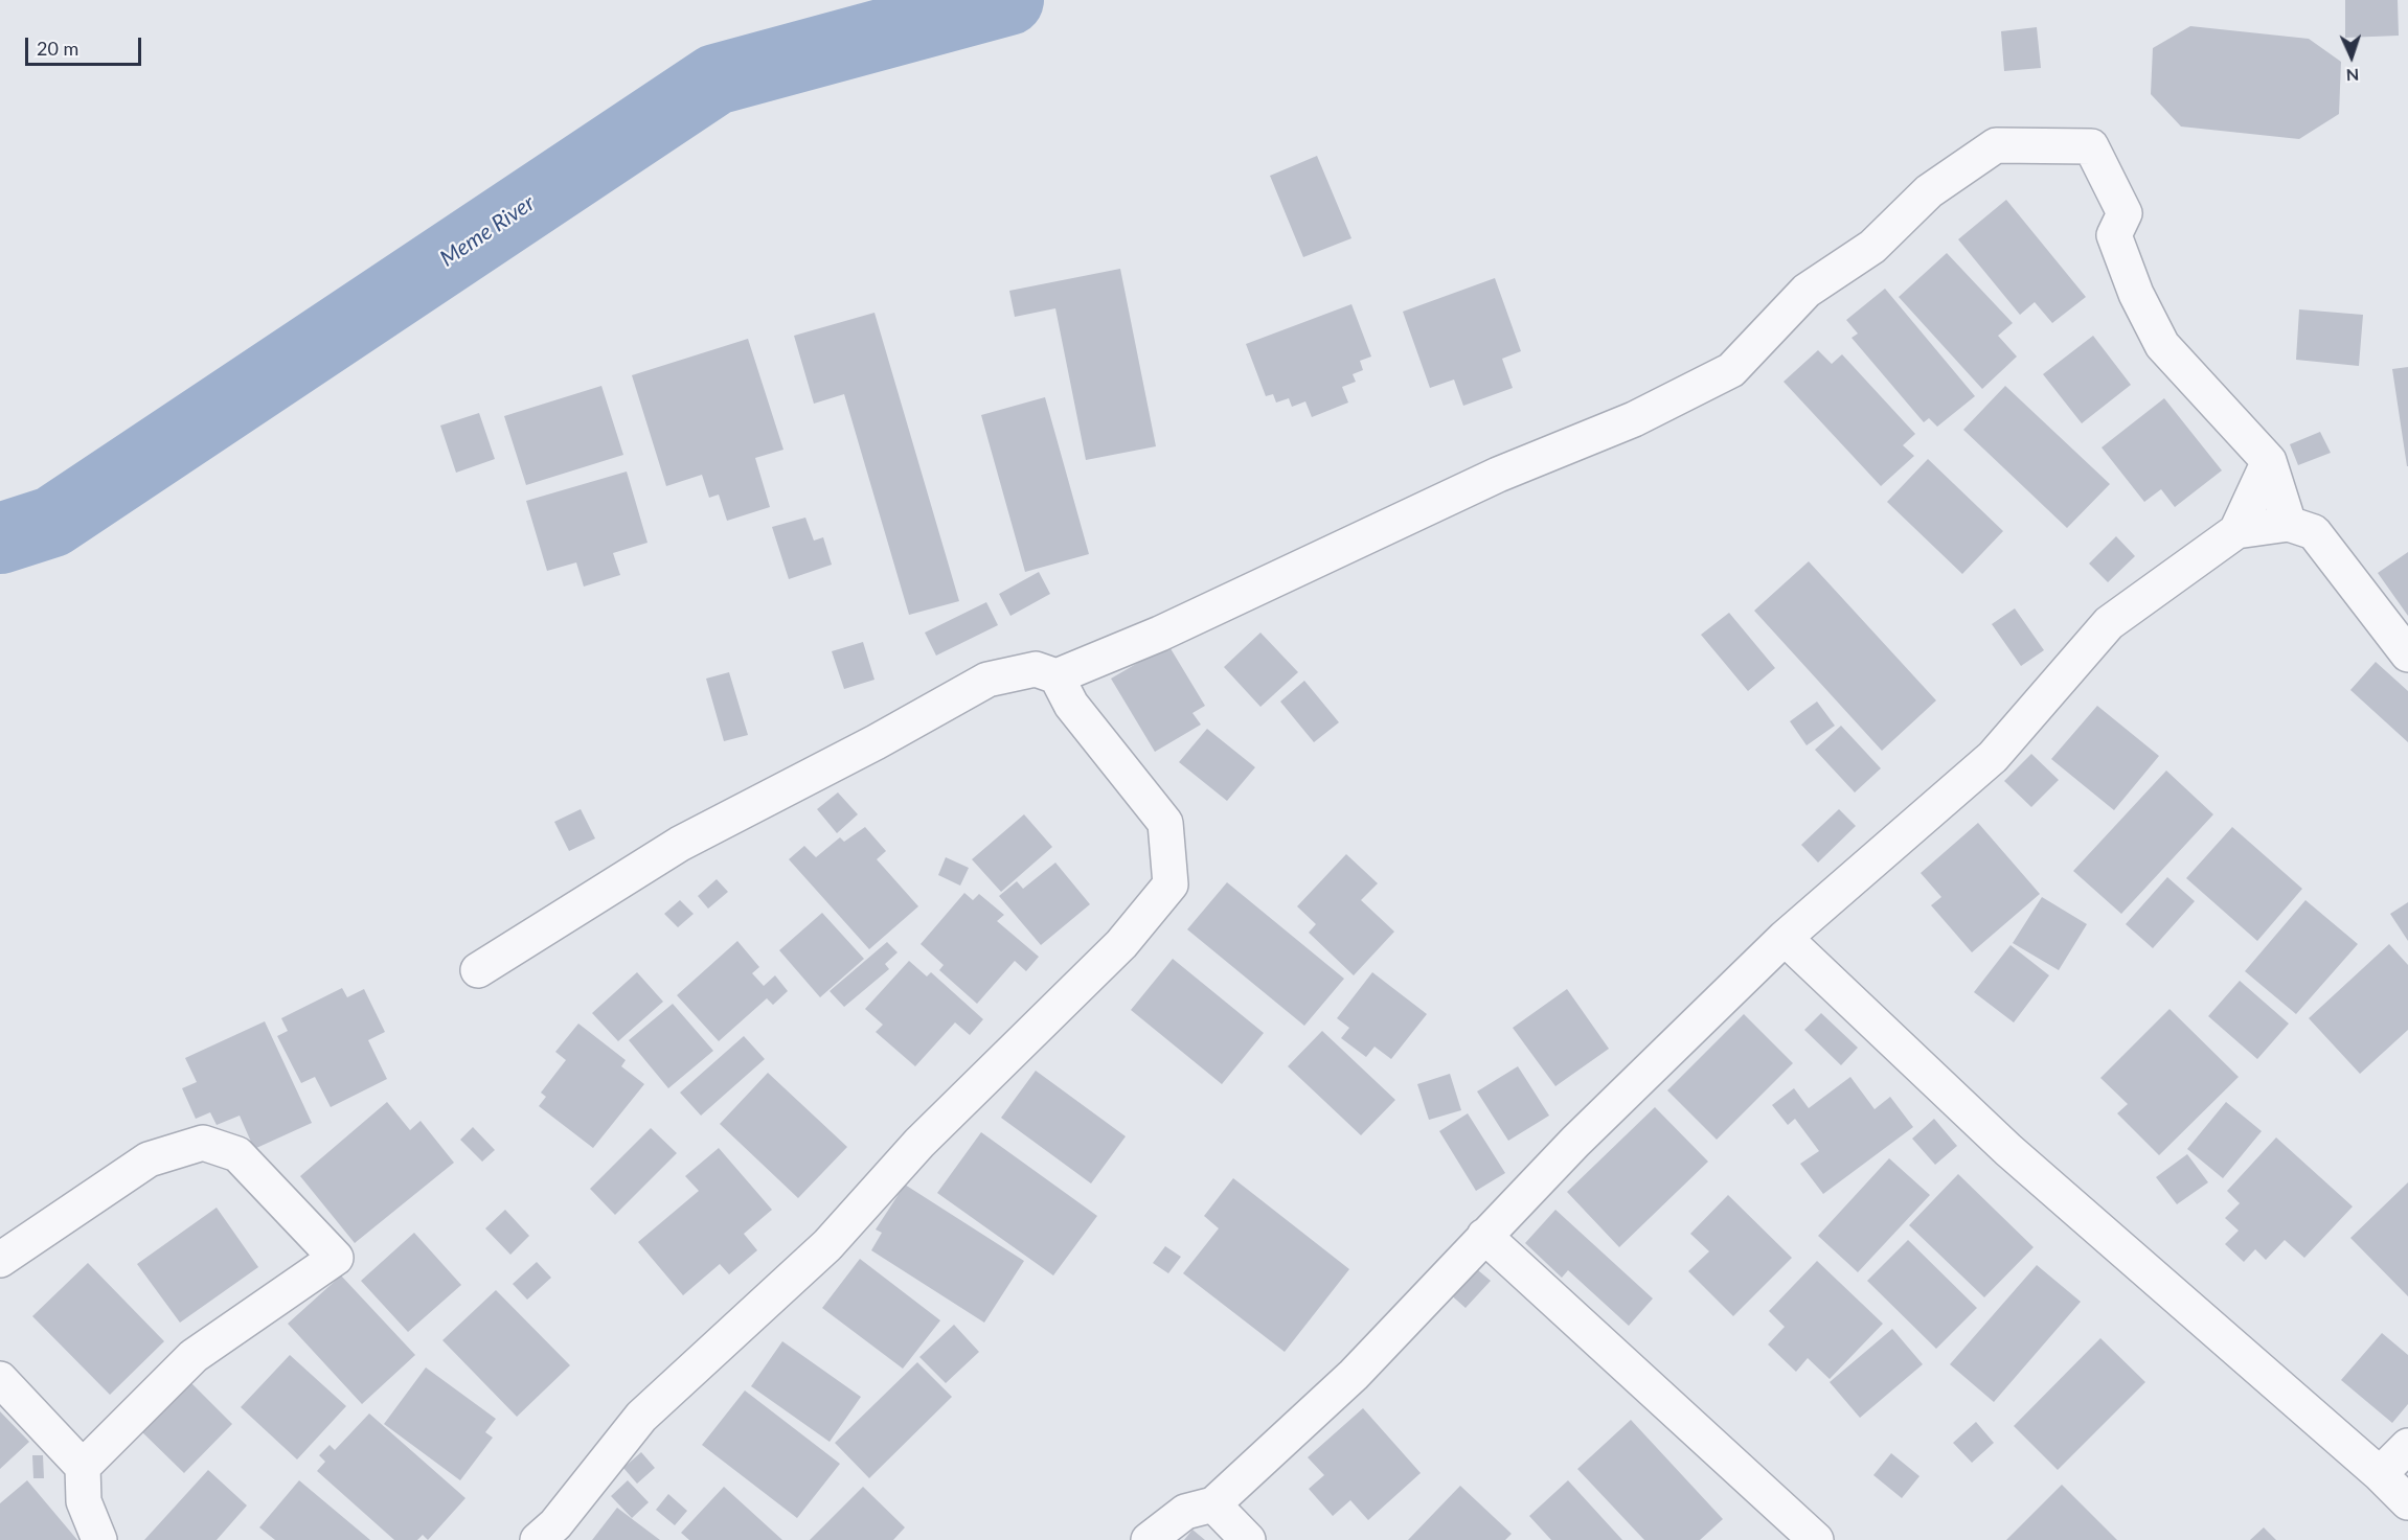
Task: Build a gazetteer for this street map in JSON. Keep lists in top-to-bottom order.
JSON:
{
  "water": ["Meme River"],
  "scale_bar": "20 m",
  "north": "bottom"
}
